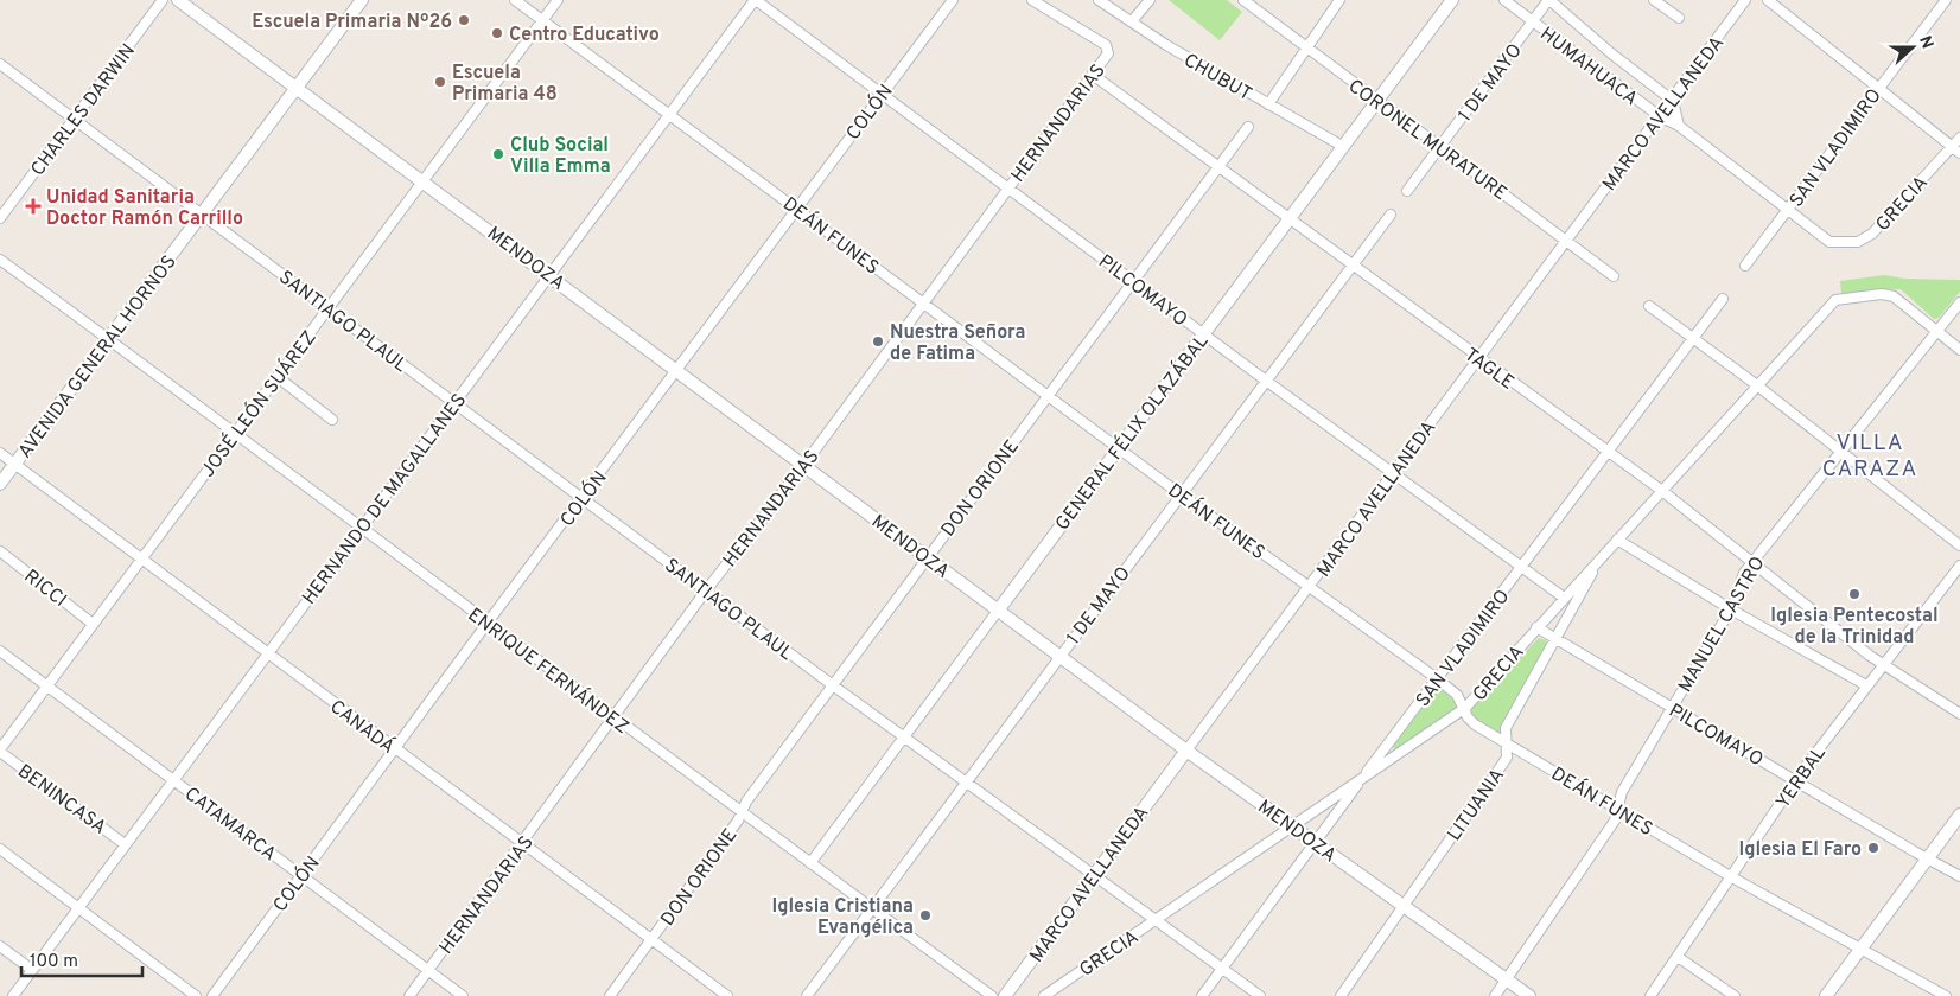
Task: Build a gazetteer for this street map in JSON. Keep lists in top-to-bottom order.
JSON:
{
  "streets": {
    "street": [
      "HUMAHUACA",
      "CHUBUT",
      "1 DE MAYO",
      "CHARLES DARWIN",
      "COLÓN",
      "MARCO AVELLANEDA",
      "HERNANDARIAS",
      "CORONEL MURATURE",
      "SAN VLADIMIRO",
      "GRECIA",
      "DEÁN FUNES",
      "MENDOZA",
      "PILCOMAYO",
      "SANTIAGO PLAUL",
      "AVENIDA GENERAL HORNOS",
      "TAGLE",
      "JOSÉ LEÓN SUÁREZ",
      "GENERAL FÉLIX OLAZÁBAL",
      "DON ORIONE",
      "HERNANDO DE MAGALLANES",
      "RICCI",
      "MANUEL CASTRO",
      "ENRIQUE FERNÁNDEZ",
      "CANADÁ",
      "YERBAL",
      "BENINCASA",
      "LITUANIA",
      "CATAMARCA"
    ]
  },
  "crossings": [
    ["HUMAHUACA", "1 DE MAYO"],
    ["HUMAHUACA", "MARCO AVELLANEDA"],
    ["HUMAHUACA", "SAN VLADIMIRO"],
    ["HUMAHUACA", "GRECIA"],
    ["CHUBUT", "GENERAL FÉLIX OLAZÁBAL"],
    ["1 DE MAYO", "CORONEL MURATURE"],
    ["1 DE MAYO", "DEÁN FUNES"],
    ["1 DE MAYO", "MENDOZA"],
    ["1 DE MAYO", "PILCOMAYO"],
    ["1 DE MAYO", "SANTIAGO PLAUL"],
    ["1 DE MAYO", "TAGLE"],
    ["1 DE MAYO", "ENRIQUE FERNÁNDEZ"],
    ["CHARLES DARWIN", "SANTIAGO PLAUL"],
    ["COLÓN", "DEÁN FUNES"],
    ["COLÓN", "MENDOZA"],
    ["COLÓN", "PILCOMAYO"],
    ["COLÓN", "SANTIAGO PLAUL"],
    ["COLÓN", "ENRIQUE FERNÁNDEZ"],
    ["COLÓN", "CANADÁ"],
    ["COLÓN", "CATAMARCA"],
    ["MARCO AVELLANEDA", "CORONEL MURATURE"],
    ["MARCO AVELLANEDA", "DEÁN FUNES"],
    ["MARCO AVELLANEDA", "MENDOZA"],
    ["MARCO AVELLANEDA", "PILCOMAYO"],
    ["MARCO AVELLANEDA", "SANTIAGO PLAUL"],
    ["MARCO AVELLANEDA", "TAGLE"],
    ["HERNANDARIAS", "DEÁN FUNES"],
    ["HERNANDARIAS", "MENDOZA"],
    ["HERNANDARIAS", "PILCOMAYO"],
    ["HERNANDARIAS", "SANTIAGO PLAUL"],
    ["HERNANDARIAS", "TAGLE"],
    ["HERNANDARIAS", "ENRIQUE FERNÁNDEZ"],
    ["HERNANDARIAS", "CANADÁ"],
    ["HERNANDARIAS", "CATAMARCA"],
    ["CORONEL MURATURE", "GENERAL FÉLIX OLAZÁBAL"],
    ["SAN VLADIMIRO", "GRECIA"],
    ["SAN VLADIMIRO", "DEÁN FUNES"],
    ["SAN VLADIMIRO", "MENDOZA"],
    ["SAN VLADIMIRO", "PILCOMAYO"],
    ["SAN VLADIMIRO", "SANTIAGO PLAUL"],
    ["SAN VLADIMIRO", "TAGLE"],
    ["GRECIA", "DEÁN FUNES"],
    ["GRECIA", "MENDOZA"],
    ["GRECIA", "PILCOMAYO"],
    ["GRECIA", "SANTIAGO PLAUL"],
    ["GRECIA", "TAGLE"],
    ["GRECIA", "MANUEL CASTRO"],
    ["GRECIA", "LITUANIA"],
    ["DEÁN FUNES", "JOSÉ LEÓN SUÁREZ"],
    ["DEÁN FUNES", "GENERAL FÉLIX OLAZÁBAL"],
    ["DEÁN FUNES", "DON ORIONE"],
    ["DEÁN FUNES", "HERNANDO DE MAGALLANES"],
    ["DEÁN FUNES", "MANUEL CASTRO"],
    ["DEÁN FUNES", "YERBAL"],
    ["DEÁN FUNES", "LITUANIA"],
    ["MENDOZA", "AVENIDA GENERAL HORNOS"],
    ["MENDOZA", "JOSÉ LEÓN SUÁREZ"],
    ["MENDOZA", "GENERAL FÉLIX OLAZÁBAL"],
    ["MENDOZA", "DON ORIONE"],
    ["MENDOZA", "HERNANDO DE MAGALLANES"],
    ["MENDOZA", "MANUEL CASTRO"],
    ["MENDOZA", "LITUANIA"],
    ["PILCOMAYO", "GENERAL FÉLIX OLAZÁBAL"],
    ["PILCOMAYO", "DON ORIONE"],
    ["PILCOMAYO", "HERNANDO DE MAGALLANES"],
    ["PILCOMAYO", "MANUEL CASTRO"],
    ["PILCOMAYO", "YERBAL"],
    ["PILCOMAYO", "LITUANIA"],
    ["SANTIAGO PLAUL", "AVENIDA GENERAL HORNOS"],
    ["SANTIAGO PLAUL", "JOSÉ LEÓN SUÁREZ"],
    ["SANTIAGO PLAUL", "GENERAL FÉLIX OLAZÁBAL"],
    ["SANTIAGO PLAUL", "DON ORIONE"],
    ["SANTIAGO PLAUL", "HERNANDO DE MAGALLANES"],
    ["AVENIDA GENERAL HORNOS", "ENRIQUE FERNÁNDEZ"],
    ["AVENIDA GENERAL HORNOS", "CANADÁ"],
    ["TAGLE", "GENERAL FÉLIX OLAZÁBAL"],
    ["TAGLE", "DON ORIONE"],
    ["TAGLE", "MANUEL CASTRO"],
    ["TAGLE", "YERBAL"],
    ["JOSÉ LEÓN SUÁREZ", "RICCI"],
    ["JOSÉ LEÓN SUÁREZ", "ENRIQUE FERNÁNDEZ"],
    ["JOSÉ LEÓN SUÁREZ", "CANADÁ"],
    ["JOSÉ LEÓN SUÁREZ", "BENINCASA"],
    ["JOSÉ LEÓN SUÁREZ", "CATAMARCA"],
    ["GENERAL FÉLIX OLAZÁBAL", "ENRIQUE FERNÁNDEZ"],
    ["DON ORIONE", "ENRIQUE FERNÁNDEZ"],
    ["DON ORIONE", "CANADÁ"],
    ["HERNANDO DE MAGALLANES", "ENRIQUE FERNÁNDEZ"],
    ["HERNANDO DE MAGALLANES", "CANADÁ"],
    ["HERNANDO DE MAGALLANES", "BENINCASA"],
    ["HERNANDO DE MAGALLANES", "CATAMARCA"]
  ],
  "districts": ["VILLA CARAZA"],
  "places": {
    "other": [
      "Escuela Primaria Nº26",
      "Centro Educativo",
      "Escuela Primaria 48",
      "Club Social Villa Emma",
      "Nuestra Señora de Fatima",
      "Iglesia Pentecostal de la Trinidad",
      "Iglesia El Faro",
      "Iglesia Cristiana Evangélica"
    ],
    "health": ["Unidad Sanitaria Doctor Ramón Carrillo"]
  },
  "scale_bar": "100 m",
  "north": "right"
}
